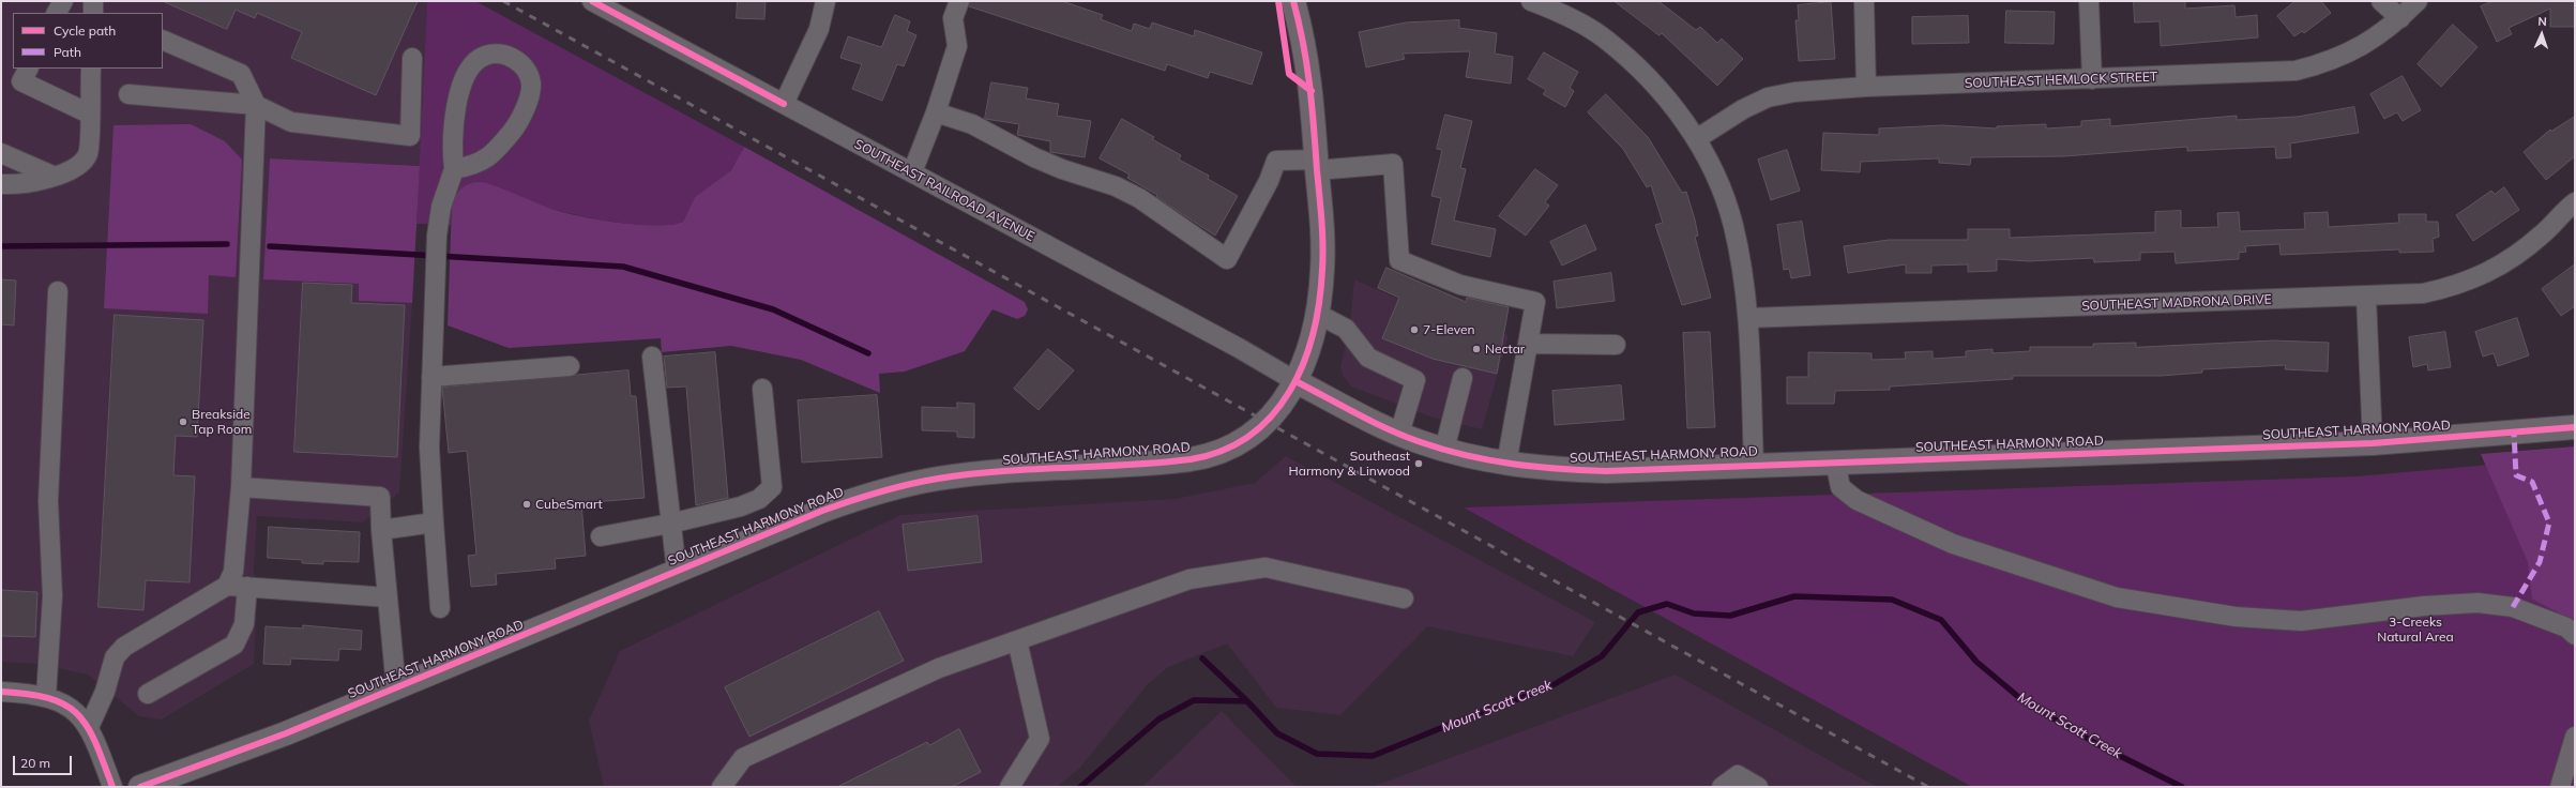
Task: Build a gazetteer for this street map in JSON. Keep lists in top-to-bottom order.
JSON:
{
  "streets": {
    "main road": ["SOUTHEAST HARMONY ROAD"],
    "street": ["SOUTHEAST HEMLOCK STREET", "SOUTHEAST RAILROAD AVENUE", "SOUTHEAST MADRONA DRIVE"]
  },
  "crossings": [
    ["SOUTHEAST RAILROAD AVENUE", "SOUTHEAST HARMONY ROAD"]
  ],
  "water": ["Mount Scott Creek"],
  "parks": ["3-Creeks Natural Area"],
  "places": [
    "7-Eleven",
    "Nectar",
    "Breakside Tap Room",
    "Southeast Harmony & Linwood",
    "CubeSmart"
  ],
  "legend": ["Cycle path", "Path"],
  "scale_bar": "20 m",
  "north": "top"
}
